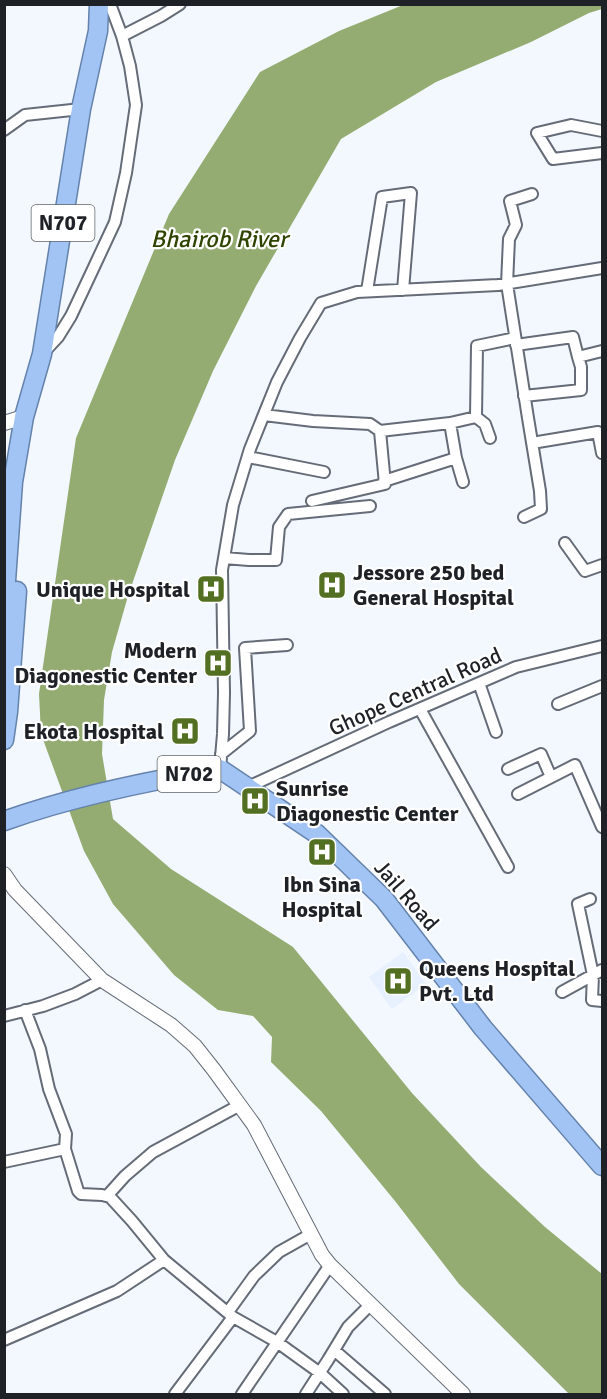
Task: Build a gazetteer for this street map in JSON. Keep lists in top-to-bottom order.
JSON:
{
  "streets": {
    "highway": ["N707", "N702", "Jail Road"],
    "street": ["Ghope Central Road"]
  },
  "crossings": [
    ["Ghope Central Road", "N702"],
    ["Ghope Central Road", "Jail Road"],
    ["N702", "Jail Road"]
  ],
  "water": ["Bhairob River"],
  "places": {
    "hospital": [
      "Jessore 250 bed General Hospital",
      "Unique Hospital",
      "Modern Diagonestic Center",
      "Ekota Hospital",
      "Sunrise Diagonestic Center",
      "Ibn Sina Hospital",
      "Queens Hospital Pvt. Ltd"
    ]
  }
}
